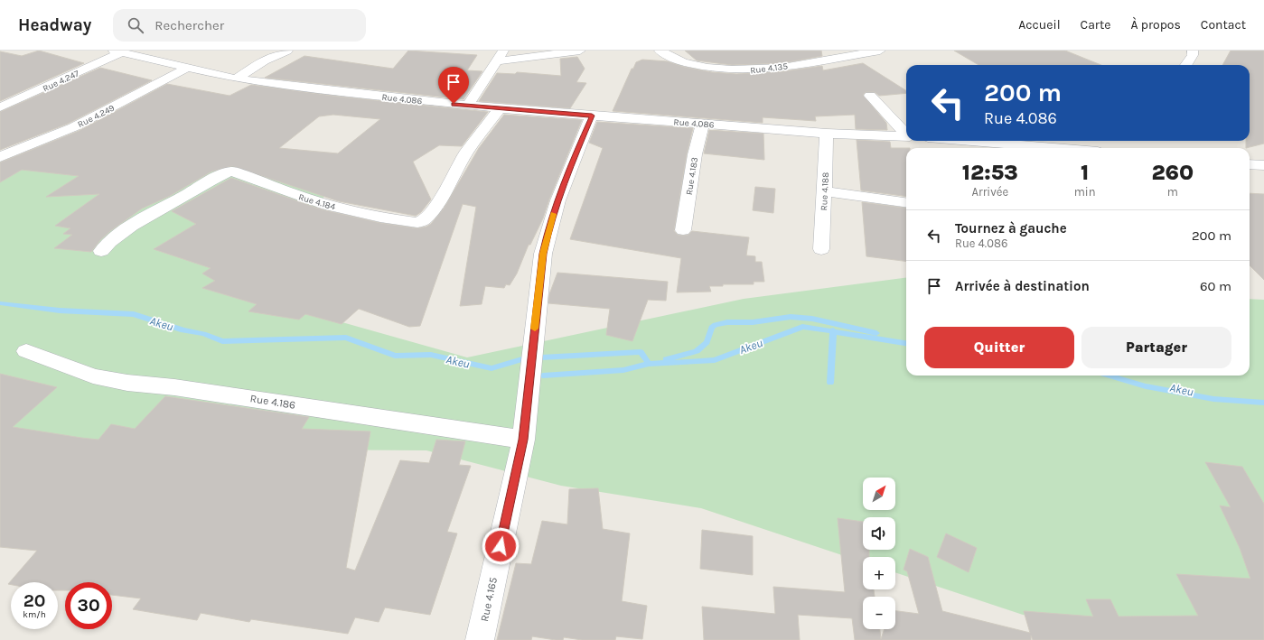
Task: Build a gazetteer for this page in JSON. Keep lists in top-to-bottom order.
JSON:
{
  "streets": {
    "street": [
      "Rue 4.135",
      "Rue 4.247",
      "Rue 4.086",
      "Rue 4.249",
      "Rue 4.183",
      "Rue 4.188",
      "Rue 4.184",
      "Rue 4.186",
      "Rue 4.165"
    ]
  },
  "crossings": [
    ["Rue 4.247", "Rue 4.086"],
    ["Rue 4.086", "Rue 4.249"],
    ["Rue 4.086", "Rue 4.183"],
    ["Rue 4.086", "Rue 4.188"],
    ["Rue 4.086", "Rue 4.184"],
    ["Rue 4.086", "Rue 4.165"],
    ["Rue 4.186", "Rue 4.165"]
  ],
  "water": ["Akeu"],
  "north": "top right",
  "page": {
    "header": "Headway",
    "search": "Rechercher",
    "nav": [
      "Accueil",
      "Carte",
      "À propos",
      "Contact"
    ],
    "turn": ["200 m", "Rue 4.086"],
    "eta": [
      "12:53",
      "Arrivée",
      "1",
      "min",
      "260",
      "m"
    ],
    "list": [
      {
        "name": "Tournez à gauche",
        "note": "Rue 4.086",
        "value": "200 m"
      },
      {
        "name": "Arrivée à destination",
        "value": "60 m"
      }
    ],
    "buttons": ["Quitter", "Partager"],
    "map_buttons": ["+", "−"],
    "speed": "20 km/h",
    "limit": "30"
  }
}
